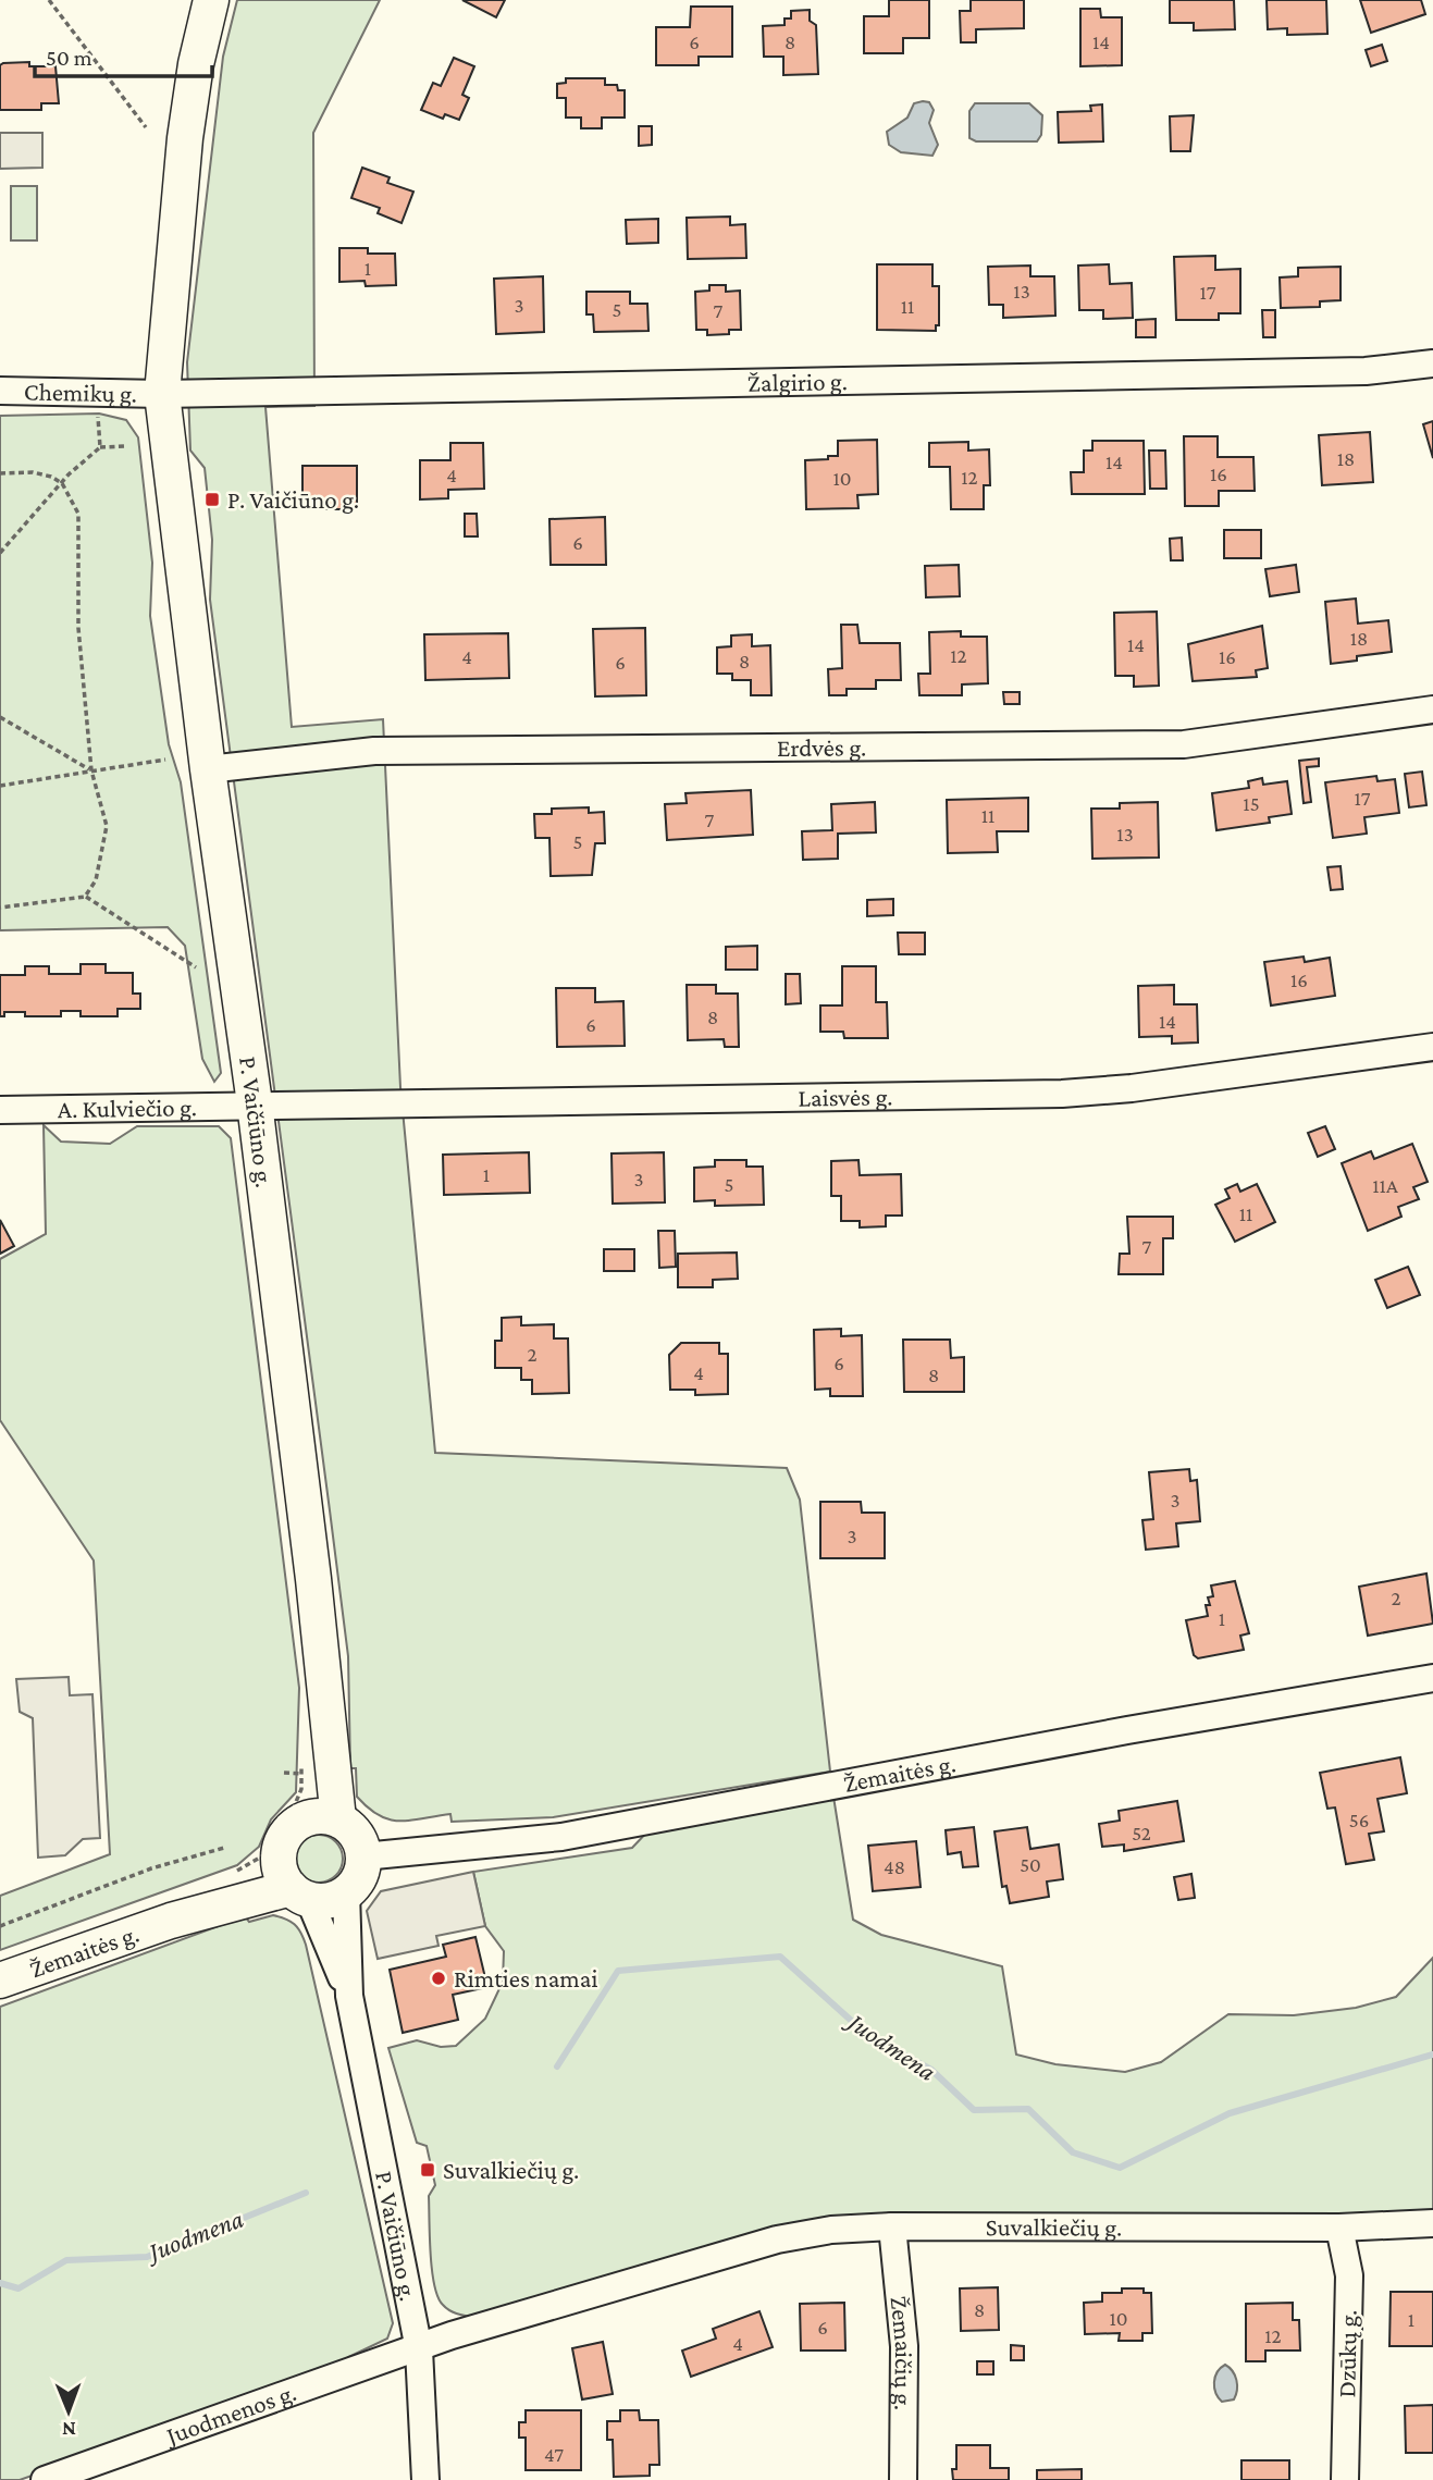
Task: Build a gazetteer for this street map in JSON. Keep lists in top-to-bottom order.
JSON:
{
  "streets": {
    "main road": ["P. Vaičiūno g.", "Žemaitės g."],
    "street": [
      "Žalgirio g.",
      "Chemikų g.",
      "Erdvės g.",
      "Laisvės g.",
      "A. Kulviečio g.",
      "Suvalkiečių g.",
      "Žemaičių g.",
      "Dzūkų g.",
      "Juodmenos g."
    ]
  },
  "crossings": [
    ["Žalgirio g.", "Chemikų g."],
    ["Žalgirio g.", "P. Vaičiūno g."],
    ["Chemikų g.", "P. Vaičiūno g."],
    ["Erdvės g.", "P. Vaičiūno g."],
    ["Laisvės g.", "A. Kulviečio g."],
    ["Laisvės g.", "P. Vaičiūno g."],
    ["A. Kulviečio g.", "P. Vaičiūno g."],
    ["P. Vaičiūno g.", "Žemaitės g."],
    ["P. Vaičiūno g.", "Suvalkiečių g."],
    ["P. Vaičiūno g.", "Juodmenos g."],
    ["Suvalkiečių g.", "Žemaičių g."],
    ["Suvalkiečių g.", "Dzūkų g."],
    ["Suvalkiečių g.", "Juodmenos g."]
  ],
  "water": ["Juodmena"],
  "places": {
    "transit": ["P. Vaičiūno g.", "Suvalkiečių g."],
    "other": ["Rimties namai"]
  },
  "house_numbers": [
    "6",
    "8",
    "14",
    "1",
    "13",
    "17",
    "3",
    "11",
    "5",
    "7",
    "18",
    "14",
    "16",
    "4",
    "12",
    "10",
    "6",
    "18",
    "14",
    "12",
    "4",
    "16",
    "8",
    "6",
    "17",
    "15",
    "11",
    "7",
    "13",
    "5",
    "16",
    "8",
    "14",
    "6",
    "1",
    "3",
    "5",
    "11A",
    "11",
    "7",
    "2",
    "6",
    "4",
    "8",
    "3",
    "3",
    "2",
    "1",
    "56",
    "52",
    "50",
    "48",
    "8",
    "10",
    "1",
    "6",
    "12",
    "4",
    "47"
  ],
  "scale_bar": "50 m",
  "north": "bottom"
}
